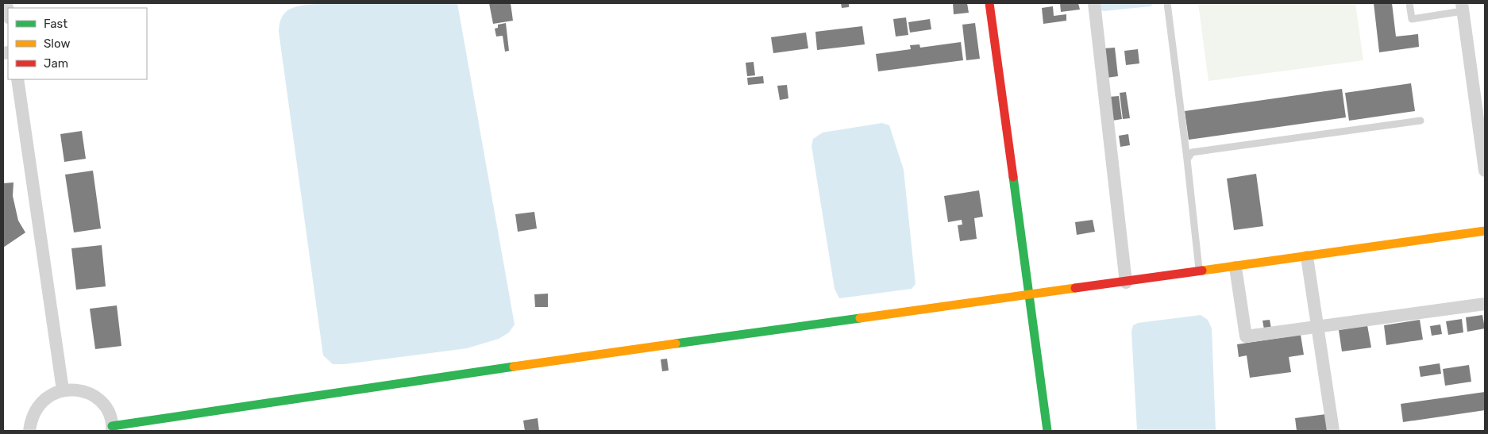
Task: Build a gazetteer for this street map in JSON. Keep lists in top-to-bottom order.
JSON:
{
  "legend": ["Fast", "Slow", "Jam"]
}
